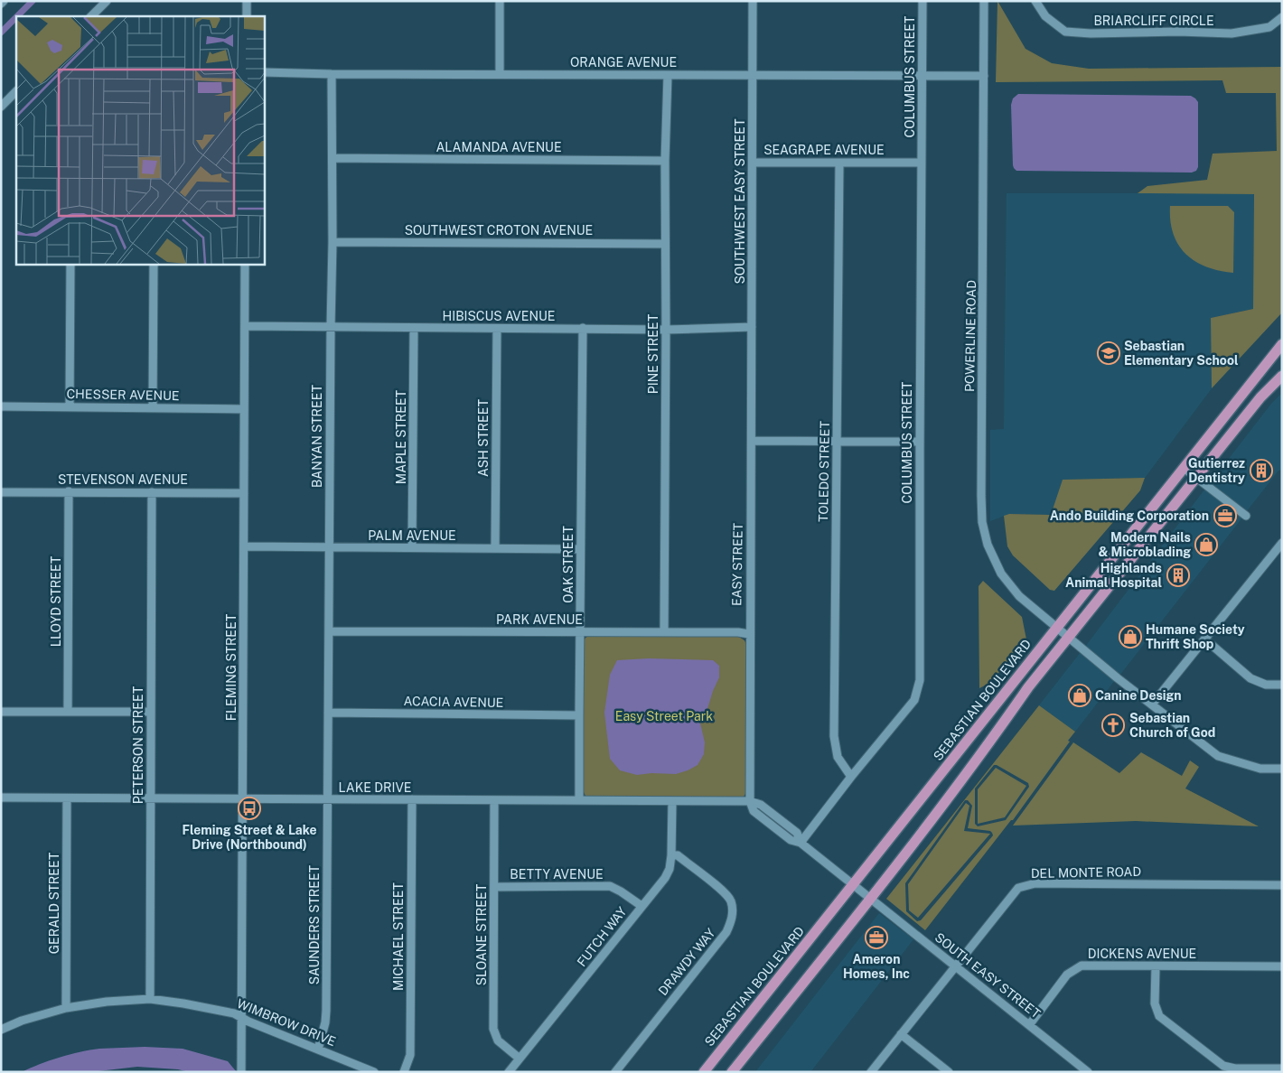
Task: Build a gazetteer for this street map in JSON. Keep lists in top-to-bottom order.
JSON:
{
  "streets": {
    "main road": ["SEBASTIAN BOULEVARD"],
    "street": [
      "BRIARCLIFF CIRCLE",
      "ORANGE AVENUE",
      "COLUMBUS STREET",
      "ALAMANDA AVENUE",
      "SEAGRAPE AVENUE",
      "SOUTHWEST EASY STREET",
      "SOUTHWEST CROTON AVENUE",
      "HIBISCUS AVENUE",
      "POWERLINE ROAD",
      "PINE STREET",
      "CHESSER AVENUE",
      "BANYAN STREET",
      "MAPLE STREET",
      "ASH STREET",
      "TOLEDO STREET",
      "STEVENSON AVENUE",
      "PALM AVENUE",
      "OAK STREET",
      "EASY STREET",
      "LLOYD STREET",
      "PARK AVENUE",
      "FLEMING STREET",
      "ACACIA AVENUE",
      "PETERSON STREET",
      "LAKE DRIVE",
      "DEL MONTE ROAD",
      "BETTY AVENUE",
      "GERALD STREET",
      "SAUNDERS STREET",
      "SLOANE STREET",
      "MICHAEL STREET",
      "FUTCH WAY",
      "DICKENS AVENUE",
      "DRAWDY WAY",
      "SOUTH EASY STREET",
      "WIMBROW DRIVE"
    ]
  },
  "crossings": [
    ["ORANGE AVENUE", "COLUMBUS STREET"],
    ["ORANGE AVENUE", "SOUTHWEST EASY STREET"],
    ["ORANGE AVENUE", "POWERLINE ROAD"],
    ["ORANGE AVENUE", "PINE STREET"],
    ["ORANGE AVENUE", "BANYAN STREET"],
    ["COLUMBUS STREET", "SEAGRAPE AVENUE"],
    ["COLUMBUS STREET", "TOLEDO STREET"],
    ["ALAMANDA AVENUE", "PINE STREET"],
    ["ALAMANDA AVENUE", "BANYAN STREET"],
    ["SEAGRAPE AVENUE", "SOUTHWEST EASY STREET"],
    ["SEAGRAPE AVENUE", "TOLEDO STREET"],
    ["SOUTHWEST EASY STREET", "HIBISCUS AVENUE"],
    ["SOUTHWEST EASY STREET", "EASY STREET"],
    ["SOUTHWEST CROTON AVENUE", "PINE STREET"],
    ["SOUTHWEST CROTON AVENUE", "BANYAN STREET"],
    ["HIBISCUS AVENUE", "PINE STREET"],
    ["HIBISCUS AVENUE", "BANYAN STREET"],
    ["HIBISCUS AVENUE", "MAPLE STREET"],
    ["HIBISCUS AVENUE", "ASH STREET"],
    ["HIBISCUS AVENUE", "OAK STREET"],
    ["HIBISCUS AVENUE", "EASY STREET"],
    ["HIBISCUS AVENUE", "FLEMING STREET"],
    ["POWERLINE ROAD", "SEBASTIAN BOULEVARD"],
    ["PINE STREET", "PARK AVENUE"],
    ["CHESSER AVENUE", "FLEMING STREET"],
    ["BANYAN STREET", "PALM AVENUE"],
    ["BANYAN STREET", "PARK AVENUE"],
    ["BANYAN STREET", "ACACIA AVENUE"],
    ["BANYAN STREET", "LAKE DRIVE"],
    ["BANYAN STREET", "SAUNDERS STREET"],
    ["MAPLE STREET", "PALM AVENUE"],
    ["ASH STREET", "PALM AVENUE"],
    ["STEVENSON AVENUE", "LLOYD STREET"],
    ["STEVENSON AVENUE", "FLEMING STREET"],
    ["STEVENSON AVENUE", "PETERSON STREET"],
    ["PALM AVENUE", "OAK STREET"],
    ["PALM AVENUE", "FLEMING STREET"],
    ["OAK STREET", "PARK AVENUE"],
    ["OAK STREET", "ACACIA AVENUE"],
    ["OAK STREET", "LAKE DRIVE"],
    ["EASY STREET", "PARK AVENUE"],
    ["EASY STREET", "LAKE DRIVE"],
    ["FLEMING STREET", "LAKE DRIVE"],
    ["FLEMING STREET", "WIMBROW DRIVE"],
    ["PETERSON STREET", "LAKE DRIVE"],
    ["PETERSON STREET", "WIMBROW DRIVE"],
    ["LAKE DRIVE", "GERALD STREET"],
    ["LAKE DRIVE", "SAUNDERS STREET"],
    ["LAKE DRIVE", "SLOANE STREET"],
    ["LAKE DRIVE", "MICHAEL STREET"],
    ["LAKE DRIVE", "FUTCH WAY"],
    ["DEL MONTE ROAD", "SOUTH EASY STREET"],
    ["BETTY AVENUE", "SLOANE STREET"],
    ["BETTY AVENUE", "FUTCH WAY"],
    ["GERALD STREET", "WIMBROW DRIVE"],
    ["SAUNDERS STREET", "WIMBROW DRIVE"],
    ["SLOANE STREET", "FUTCH WAY"],
    ["FUTCH WAY", "DRAWDY WAY"],
    ["DICKENS AVENUE", "SOUTH EASY STREET"]
  ],
  "parks": ["Easy Street Park"],
  "places": {
    "school or university": ["Sebastian Elementary School"],
    "building": ["Gutierrez Dentistry", "Highlands Animal Hospital"],
    "office": ["Ando Building Corporation", "Ameron Homes, Inc"],
    "shop": ["Modern Nails & Microblading", "Humane Society Thrift Shop", "Canine Design"],
    "church": ["Sebastian Church of God"],
    "bus stop": ["Fleming Street & Lake Drive (Northbound)"]
  }
}
